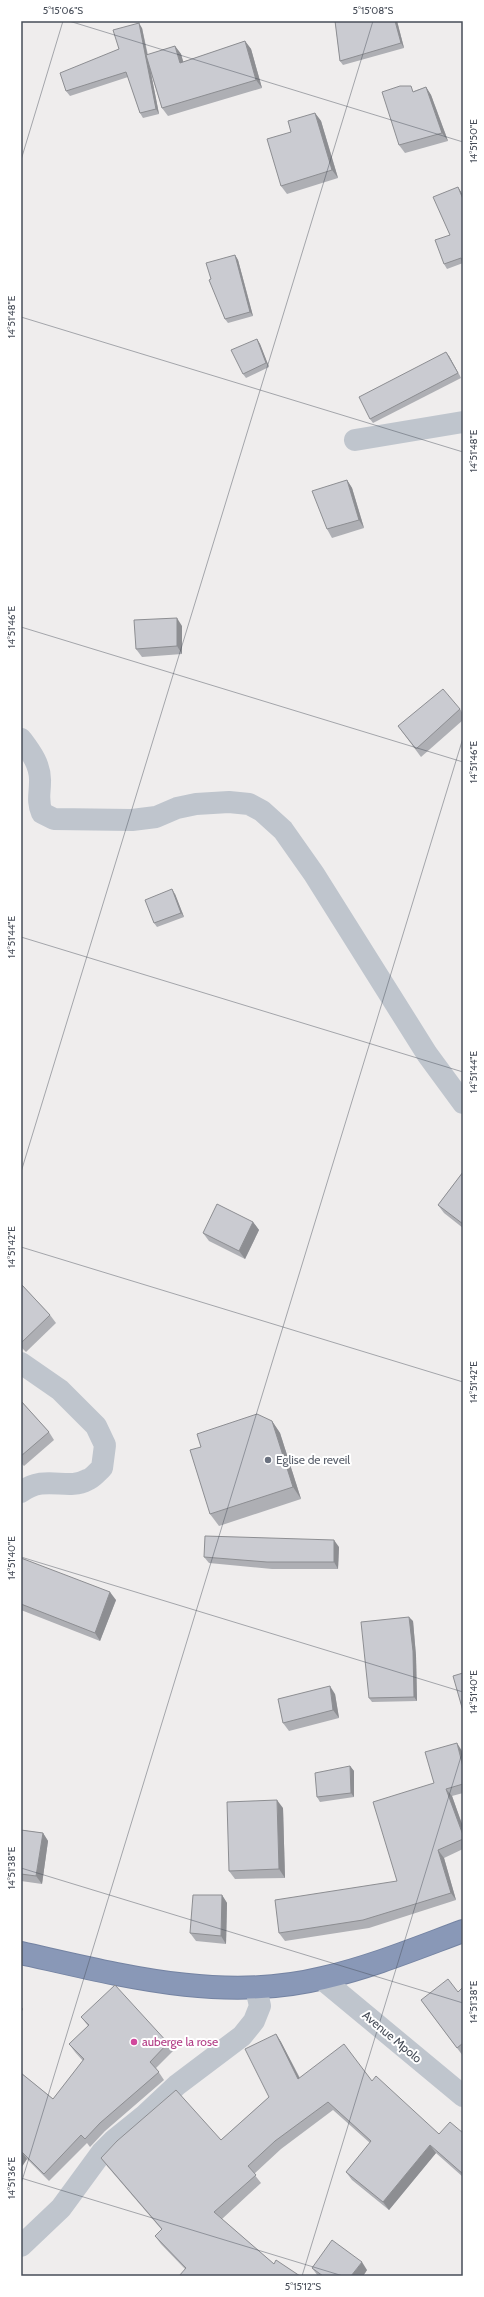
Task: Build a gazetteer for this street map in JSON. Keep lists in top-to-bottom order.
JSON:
{
  "streets": {
    "street": ["Avenue Mpolo"]
  },
  "places": ["Eglise de reveil", "auberge la rose"],
  "coordinates": [
    "5°15'06\"S",
    "5°15'08\"S",
    "14°51'50\"E",
    "14°51'48\"E",
    "14°51'46\"E",
    "14°51'44\"E",
    "14°51'42\"E",
    "14°51'40\"E",
    "14°51'38\"E",
    "14°51'36\"E",
    "5°15'12\"S"
  ]
}
